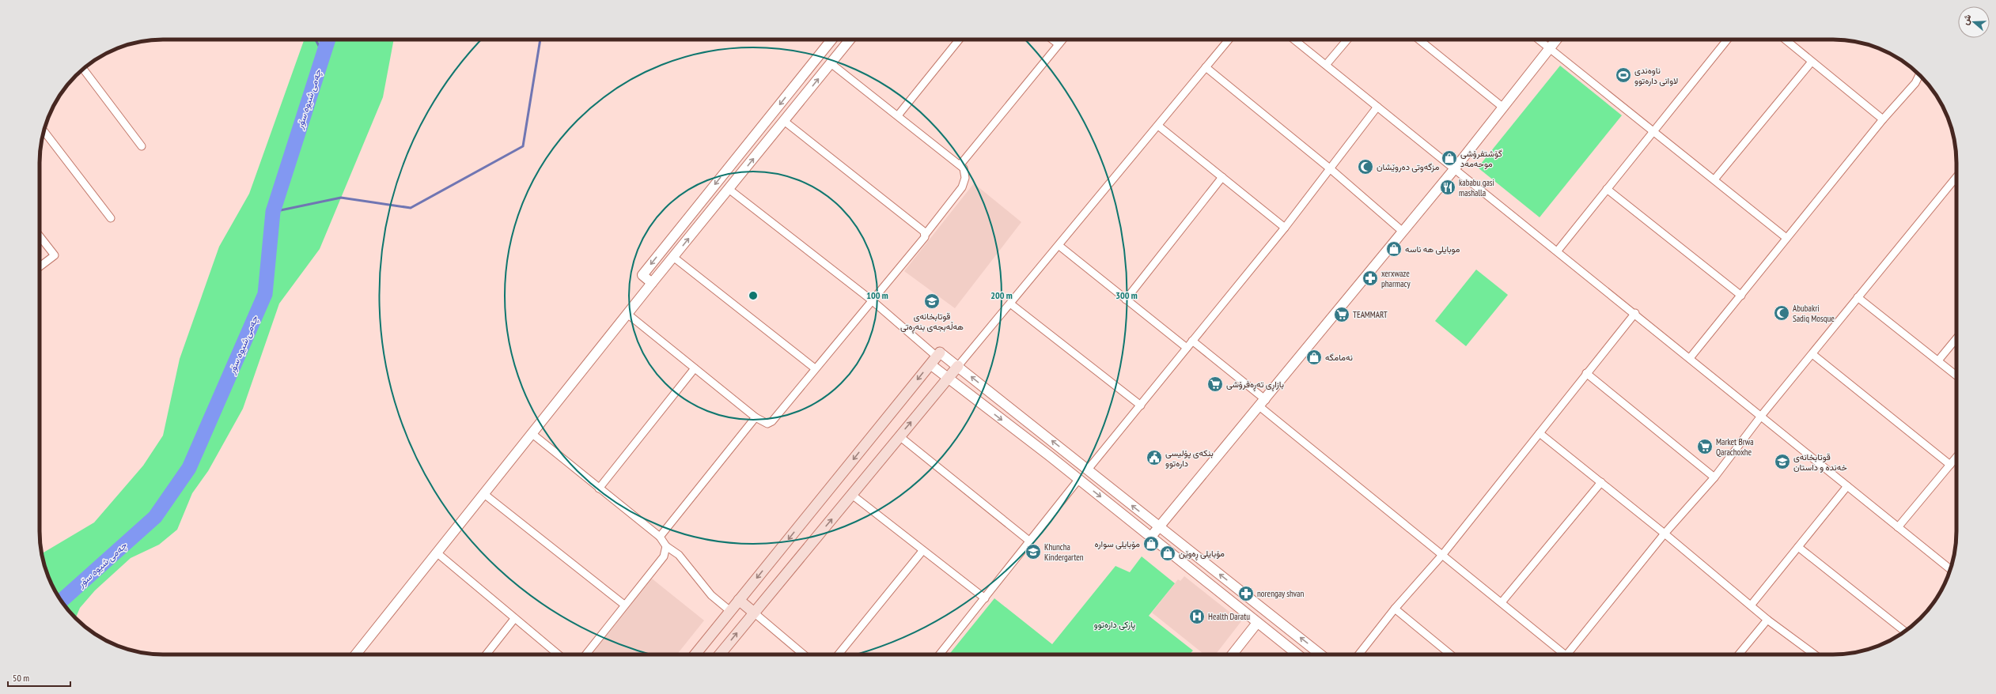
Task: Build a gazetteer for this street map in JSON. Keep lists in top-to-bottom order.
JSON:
{
  "water": ["چەمی شیوە سۆر"],
  "parks": ["پارکی دارەتوو"],
  "places": {
    "sports": ["ناوەندی لاوانی دارەتوو"],
    "shop": [
      "گۆشتفرۆشی موحەمەد",
      "موبایلی هه ناسه",
      "نەمامگە",
      "مۆبایلی سوارە",
      "مۆبایلی ڕەوێن"
    ],
    "mosque": ["مزگەوتی دەروێشان", "Abubakri Sadiq Mosque"],
    "restaurant": ["kababu gasi mashalla"],
    "pharmacy": ["xerxwaze pharmacy", "norengay shvan"],
    "school or university": ["قوتابخانەی هەڵەبجەی بنەڕەتی", "قوتابخانەی خەندە و داستان", "Khuncha Kindergarten"],
    "supermarket": ["TEAMMART", "بازاڕی تەڕەفرۆشی", "Market Brwa Qarachoxhe"],
    "public building": ["بنکەی پۆلیسی دارەتوو"],
    "hospital": ["Health Daratu"]
  },
  "scale_bar": "50 m",
  "north": "left",
  "rings": ["100 m", "200 m", "300 m"]
}
